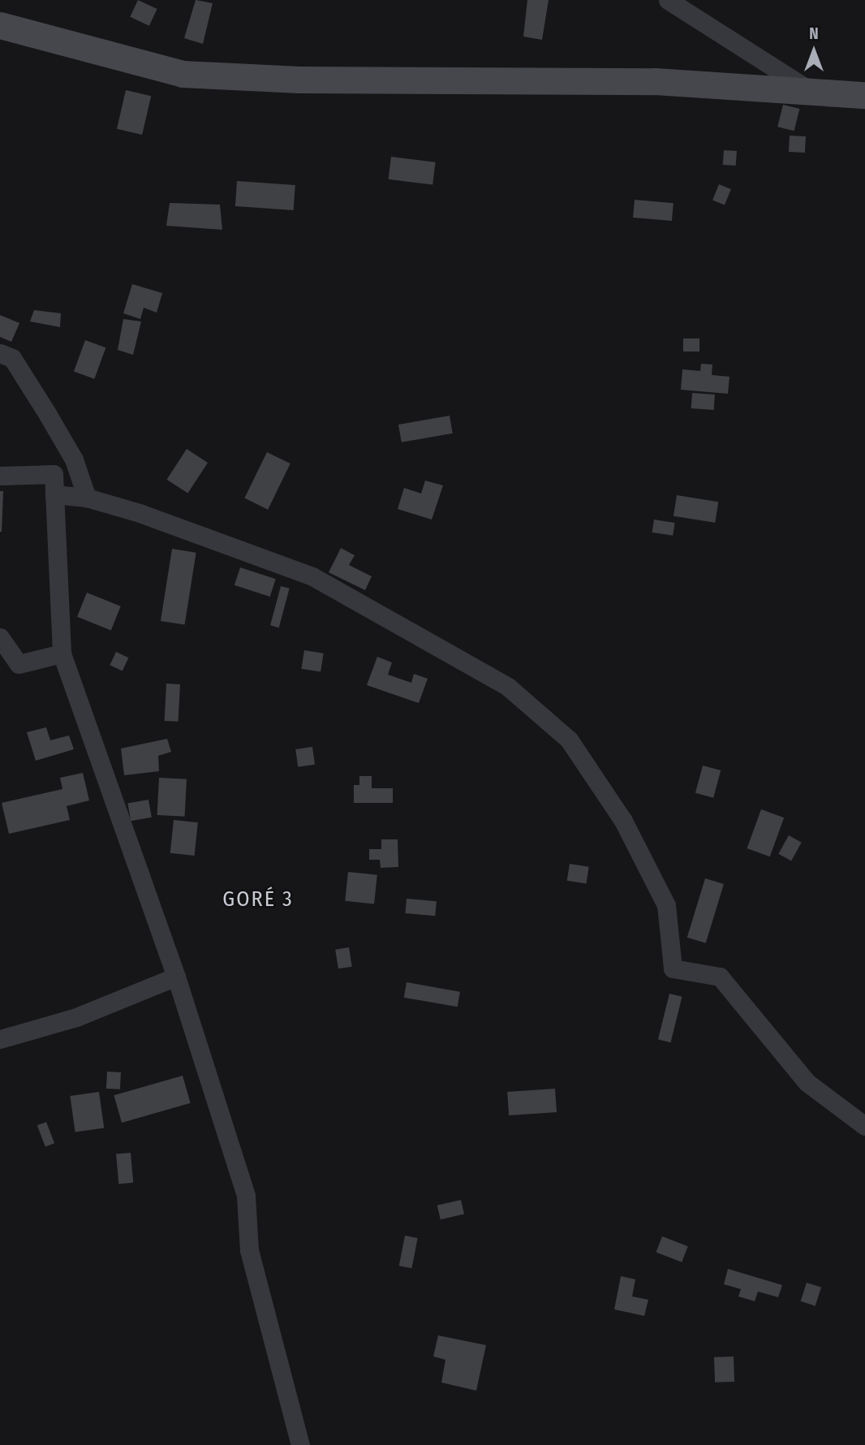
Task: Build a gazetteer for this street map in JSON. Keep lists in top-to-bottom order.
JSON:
{
  "districts": ["GORÉ 3"],
  "north": "top"
}
